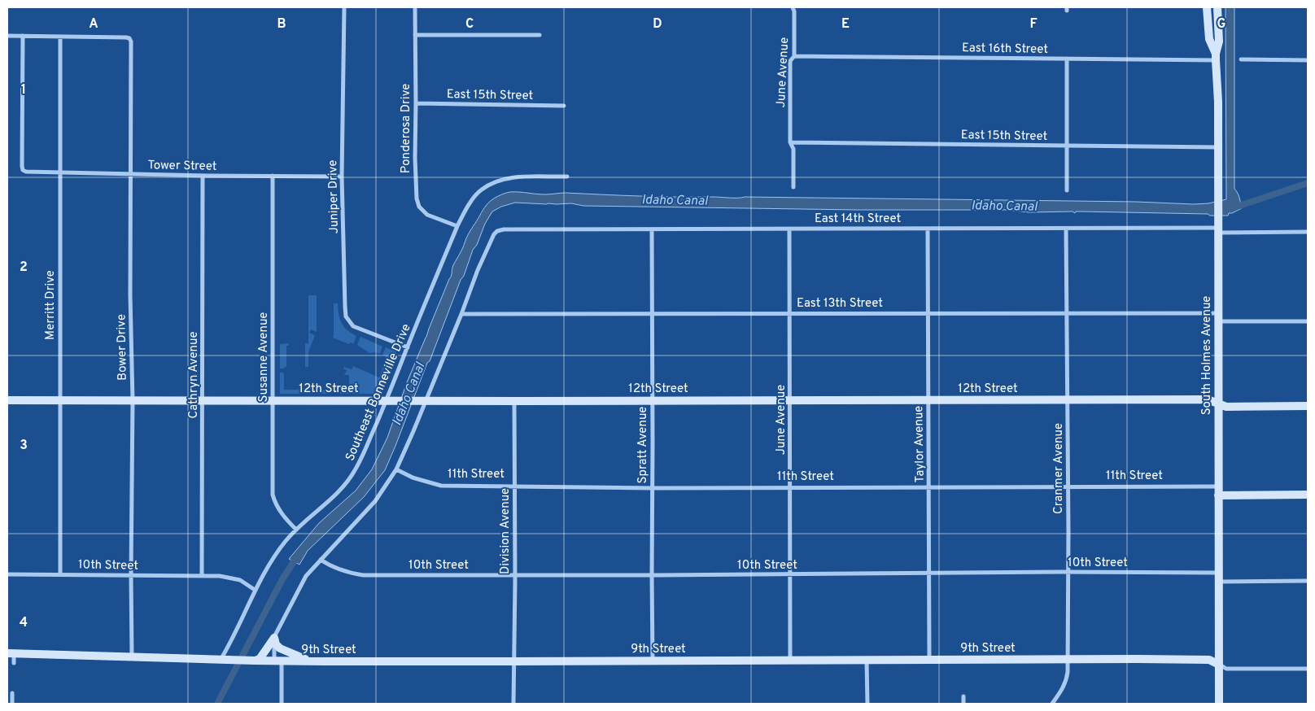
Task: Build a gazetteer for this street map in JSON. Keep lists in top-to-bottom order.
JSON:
{
  "streets": {
    "street": [
      "East 16th Street",
      "June Avenue",
      "East 15th Street",
      "Ponderosa Drive",
      "Tower Street",
      "Juniper Drive",
      "East 14th Street",
      "East 13th Street",
      "Merritt Drive",
      "Bower Drive",
      "South Holmes Avenue",
      "Susanne Avenue",
      "Cathryn Avenue",
      "12th Street",
      "Southeast Bonneville Drive",
      "Taylor Avenue",
      "Spratt Avenue",
      "Cranmer Avenue",
      "11th Street",
      "Division Avenue",
      "10th Street",
      "9th Street"
    ]
  },
  "crossings": [
    ["East 16th Street", "June Avenue"],
    ["East 16th Street", "South Holmes Avenue"],
    ["June Avenue", "East 15th Street"],
    ["June Avenue", "East 14th Street"],
    ["June Avenue", "East 13th Street"],
    ["June Avenue", "12th Street"],
    ["June Avenue", "11th Street"],
    ["June Avenue", "10th Street"],
    ["June Avenue", "9th Street"],
    ["East 15th Street", "Ponderosa Drive"],
    ["East 15th Street", "South Holmes Avenue"],
    ["Ponderosa Drive", "Southeast Bonneville Drive"],
    ["Tower Street", "Juniper Drive"],
    ["Tower Street", "Merritt Drive"],
    ["Tower Street", "Bower Drive"],
    ["Tower Street", "Susanne Avenue"],
    ["Tower Street", "Cathryn Avenue"],
    ["Juniper Drive", "Southeast Bonneville Drive"],
    ["East 14th Street", "East 13th Street"],
    ["East 14th Street", "South Holmes Avenue"],
    ["East 14th Street", "Taylor Avenue"],
    ["East 14th Street", "Spratt Avenue"],
    ["East 14th Street", "Cranmer Avenue"],
    ["East 13th Street", "South Holmes Avenue"],
    ["East 13th Street", "Taylor Avenue"],
    ["East 13th Street", "Spratt Avenue"],
    ["East 13th Street", "Cranmer Avenue"],
    ["Merritt Drive", "Bower Drive"],
    ["Merritt Drive", "12th Street"],
    ["Merritt Drive", "10th Street"],
    ["Bower Drive", "12th Street"],
    ["Bower Drive", "10th Street"],
    ["Bower Drive", "9th Street"],
    ["South Holmes Avenue", "12th Street"],
    ["South Holmes Avenue", "11th Street"],
    ["South Holmes Avenue", "10th Street"],
    ["South Holmes Avenue", "9th Street"],
    ["Susanne Avenue", "12th Street"],
    ["Susanne Avenue", "Southeast Bonneville Drive"],
    ["Cathryn Avenue", "12th Street"],
    ["Cathryn Avenue", "10th Street"],
    ["12th Street", "Southeast Bonneville Drive"],
    ["12th Street", "Taylor Avenue"],
    ["12th Street", "Spratt Avenue"],
    ["12th Street", "Cranmer Avenue"],
    ["12th Street", "Division Avenue"],
    ["Southeast Bonneville Drive", "10th Street"],
    ["Southeast Bonneville Drive", "9th Street"],
    ["Taylor Avenue", "11th Street"],
    ["Taylor Avenue", "10th Street"],
    ["Taylor Avenue", "9th Street"],
    ["Spratt Avenue", "11th Street"],
    ["Spratt Avenue", "10th Street"],
    ["Spratt Avenue", "9th Street"],
    ["Cranmer Avenue", "11th Street"],
    ["Cranmer Avenue", "10th Street"],
    ["Cranmer Avenue", "9th Street"],
    ["11th Street", "Division Avenue"],
    ["Division Avenue", "10th Street"],
    ["Division Avenue", "9th Street"]
  ],
  "water": ["Idaho Canal"],
  "grid": {
    "columns": [
      "A",
      "B",
      "C",
      "D",
      "E",
      "F",
      "G"
    ],
    "rows": [
      "1",
      "2",
      "3",
      "4"
    ]
  }
}
